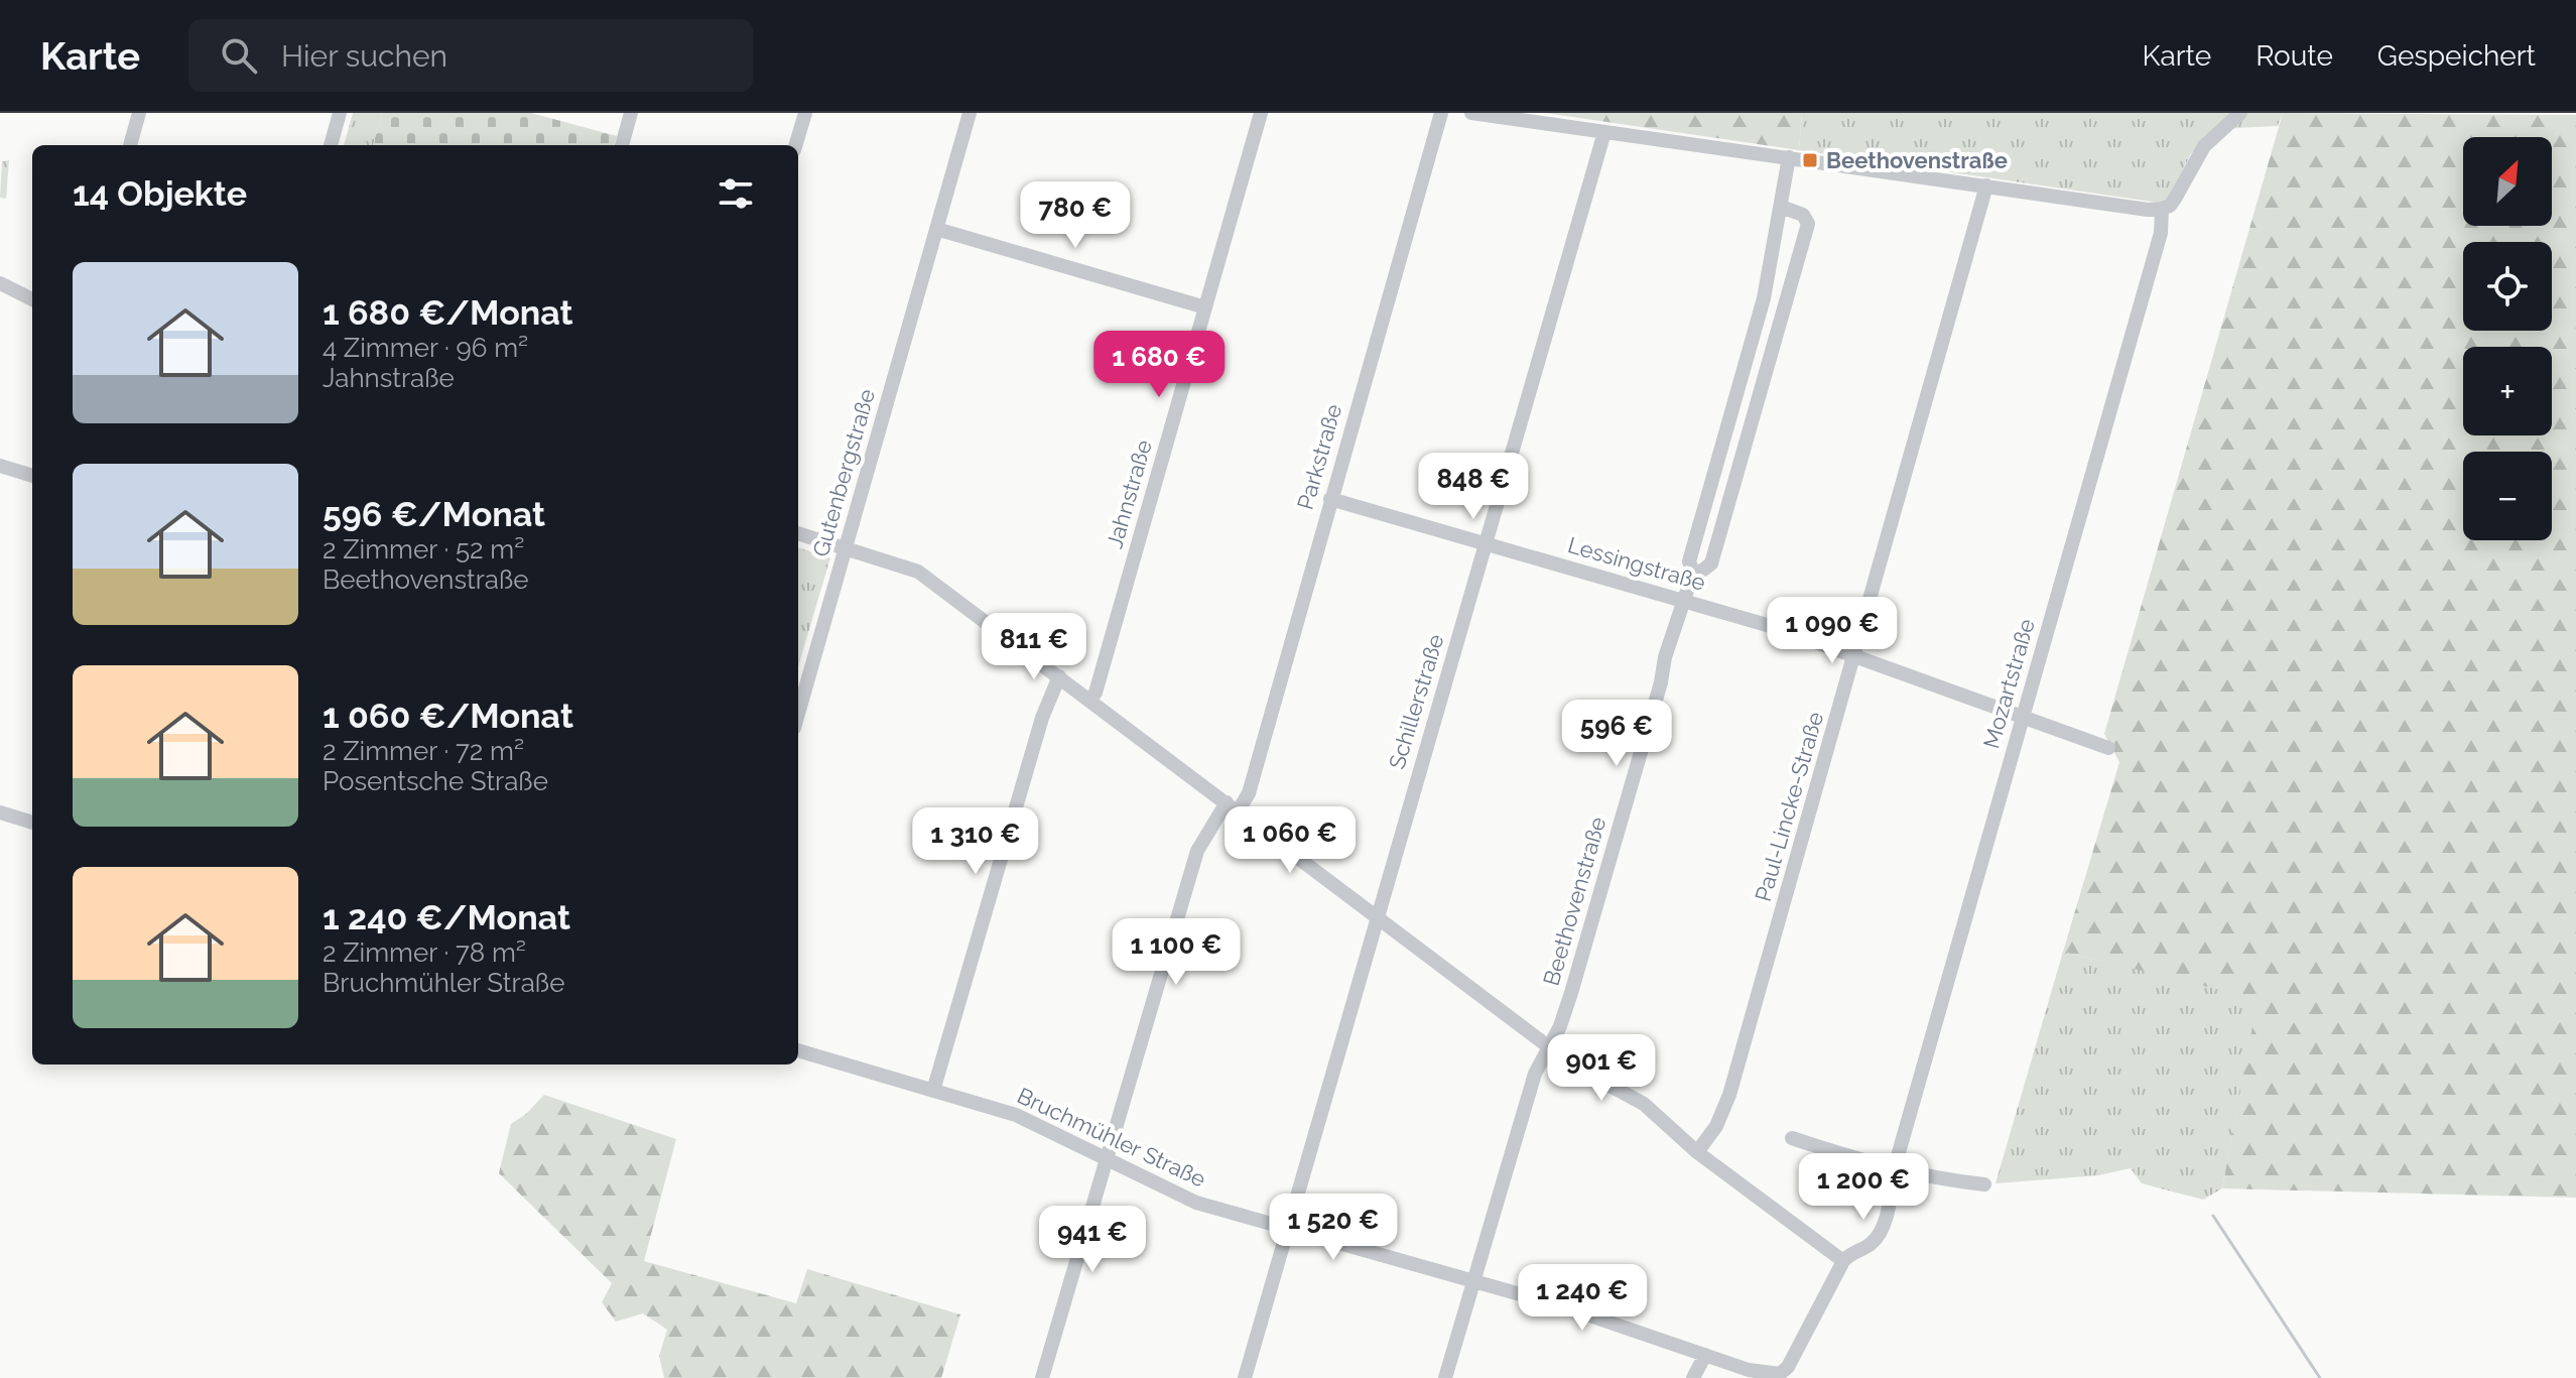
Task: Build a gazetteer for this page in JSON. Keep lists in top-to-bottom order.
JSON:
{
  "streets": {
    "street": [
      "Parkstraße",
      "Gutenbergstraße",
      "Jahnstraße",
      "Lessingstraße",
      "Mozartstraße",
      "Schillerstraße",
      "Paul-Lincke-Straße",
      "Beethovenstraße",
      "Bruchmühler Straße"
    ]
  },
  "crossings": [
    ["Parkstraße", "Lessingstraße"],
    ["Parkstraße", "Bruchmühler Straße"],
    ["Lessingstraße", "Mozartstraße"],
    ["Lessingstraße", "Schillerstraße"],
    ["Lessingstraße", "Paul-Lincke-Straße"],
    ["Lessingstraße", "Beethovenstraße"],
    ["Mozartstraße", "Bruchmühler Straße"],
    ["Schillerstraße", "Bruchmühler Straße"],
    ["Beethovenstraße", "Bruchmühler Straße"]
  ],
  "places": {
    "transit": ["Beethovenstraße"]
  },
  "north": "top right",
  "page": {
    "header": "Karte",
    "search": "Hier suchen",
    "nav": ["Karte", "Route", "Gespeichert"],
    "map_buttons": ["+", "−"],
    "heading": "14 Objekte",
    "price": [
      "780 €",
      "1 680 €",
      "848 €",
      "1 090 €",
      "811 €",
      "596 €",
      "1 060 €",
      "1 310 €",
      "1 100 €",
      "901 €",
      "1 200 €",
      "1 520 €",
      "941 €",
      "1 240 €"
    ],
    "list": [
      {
        "name": "1 680 €/Monat",
        "note": "4 Zimmer · 96 m² · Jahnstraße"
      },
      {
        "name": "596 €/Monat",
        "note": "2 Zimmer · 52 m² · Beethovenstraße"
      },
      {
        "name": "1 060 €/Monat",
        "note": "2 Zimmer · 72 m² · Posentsche Straße"
      },
      {
        "name": "1 240 €/Monat",
        "note": "2 Zimmer · 78 m² · Bruchmühler Straße"
      }
    ]
  }
}
